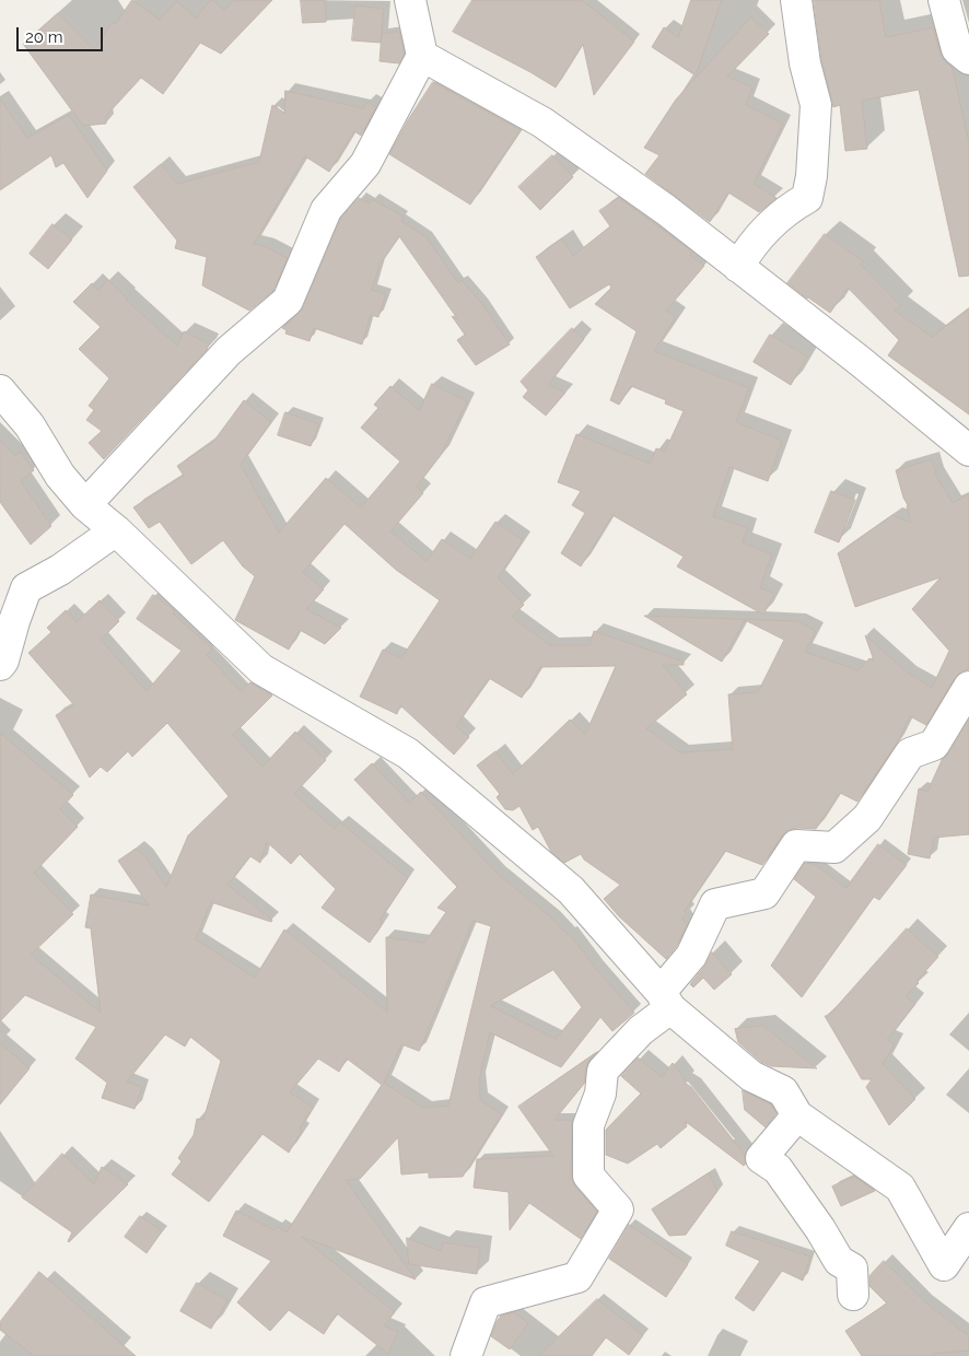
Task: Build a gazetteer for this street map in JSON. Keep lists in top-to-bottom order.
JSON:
{
  "scale_bar": "20 m"
}
